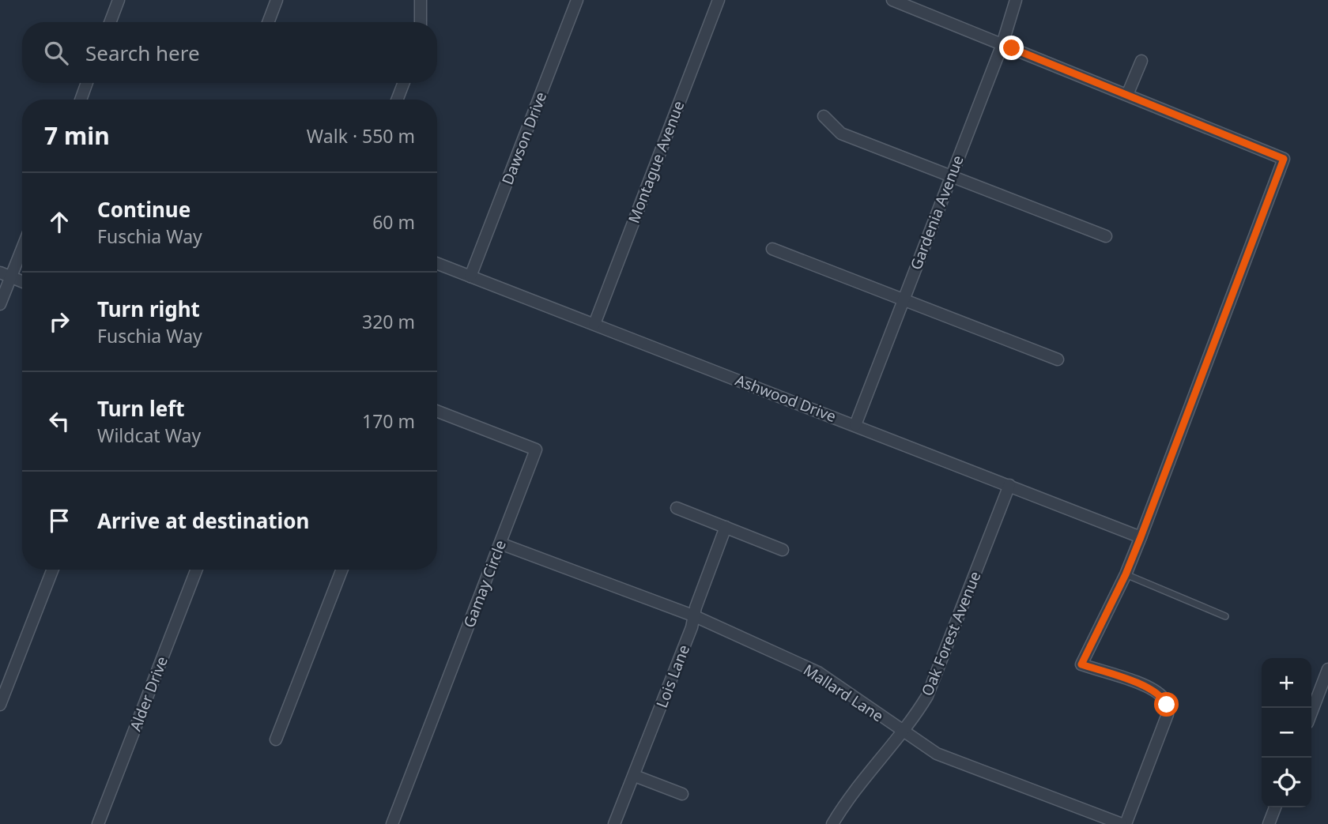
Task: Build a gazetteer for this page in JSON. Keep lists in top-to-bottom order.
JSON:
{
  "streets": {
    "street": [
      "Dawson Drive",
      "Montague Avenue",
      "Gardenia Avenue",
      "Ashwood Drive",
      "Gamay Circle",
      "Oak Forest Avenue",
      "Lois Lane",
      "Mallard Lane",
      "Alder Drive"
    ]
  },
  "crossings": [
    ["Dawson Drive", "Ashwood Drive"],
    ["Montague Avenue", "Ashwood Drive"],
    ["Gardenia Avenue", "Ashwood Drive"],
    ["Ashwood Drive", "Oak Forest Avenue"],
    ["Gamay Circle", "Mallard Lane"],
    ["Oak Forest Avenue", "Mallard Lane"],
    ["Lois Lane", "Mallard Lane"]
  ],
  "page": {
    "search": "Search here",
    "heading": ["7 min", "Walk · 550 m"],
    "list": [
      ["Continue", "Fuschia Way", "60 m"],
      ["Turn right", "Fuschia Way", "320 m"],
      ["Turn left", "Wildcat Way", "170 m"],
      "Arrive at destination"
    ],
    "map_buttons": ["+", "−"]
  }
}
